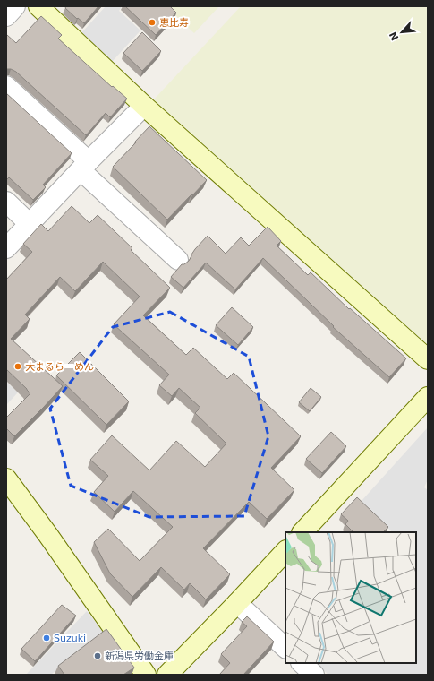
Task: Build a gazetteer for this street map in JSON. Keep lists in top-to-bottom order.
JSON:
{
  "places": [
    "恵比寿",
    "大まるらーめん",
    "Suzuki",
    "新潟県労働金庫"
  ],
  "north": "bottom left"
}
